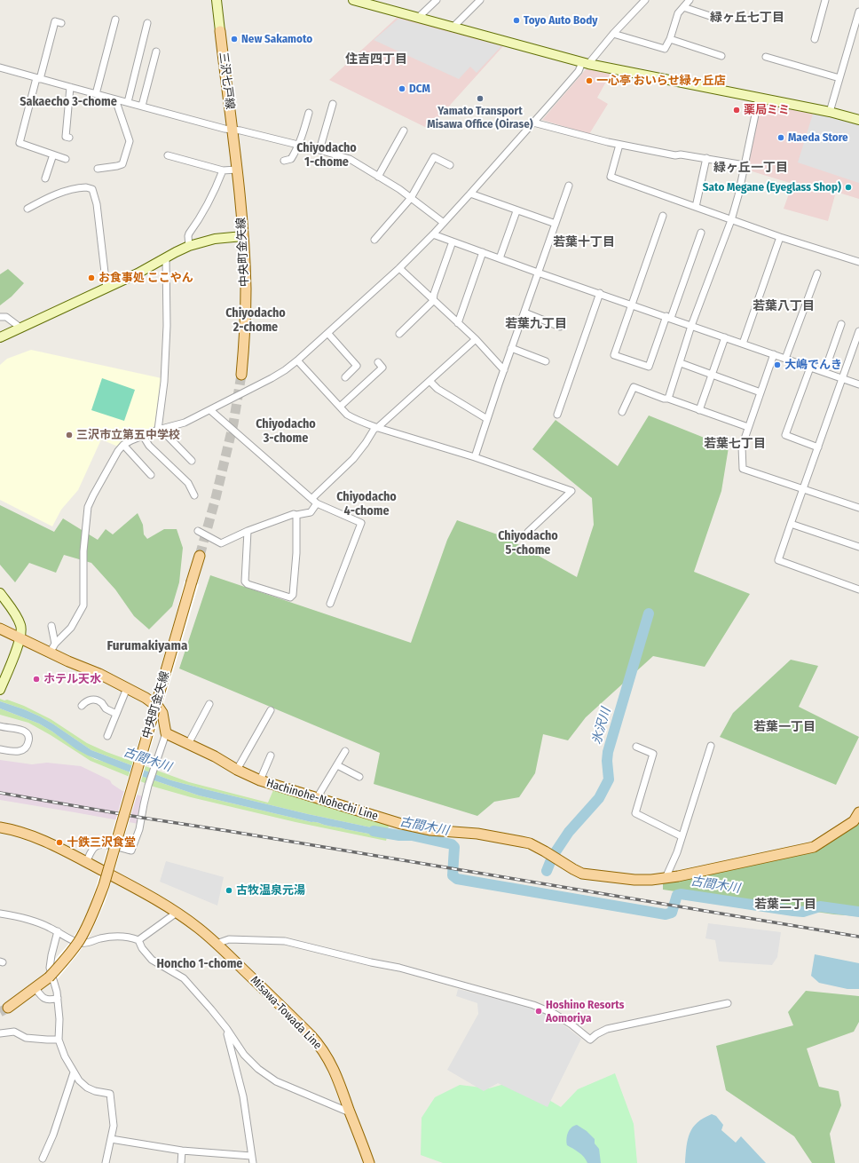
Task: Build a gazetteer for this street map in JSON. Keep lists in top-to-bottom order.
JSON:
{
  "streets": {
    "main road": [
      "三沢七戸線",
      "中央町金矢線",
      "Hachinohe-Nohechi Line",
      "Misawa-Towada Line"
    ]
  },
  "crossings": [
    ["三沢七戸線", "中央町金矢線"]
  ],
  "districts": [
    "緑ヶ丘七丁目",
    "住吉四丁目",
    "Sakaecho 3-chome",
    "Chiyodacho 1-chome",
    "緑ヶ丘一丁目",
    "若葉十丁目",
    "若葉八丁目",
    "Chiyodacho 2-chome",
    "若葉九丁目",
    "Chiyodacho 3-chome",
    "若葉七丁目",
    "Chiyodacho 4-chome",
    "Chiyodacho 5-chome",
    "Furumakiyama",
    "若葉一丁目",
    "若葉二丁目",
    "Honcho 1-chome"
  ],
  "water": ["氷沢川", "古間木川"],
  "places": [
    "Toyo Auto Body",
    "New Sakamoto",
    "一心亭 おいらせ緑ヶ丘店",
    "DCM",
    "Yamato Transport Misawa Office (Oirase)",
    "薬局ミミ",
    "Maeda Store",
    "Sato Megane (Eyeglass Shop)",
    "お食事処 ここやん",
    "大嶋でんき",
    "三沢市立第五中学校",
    "ホテル天水",
    "十鉄三沢食堂",
    "古牧温泉元湯",
    "Hoshino Resorts Aomoriya"
  ]
}
